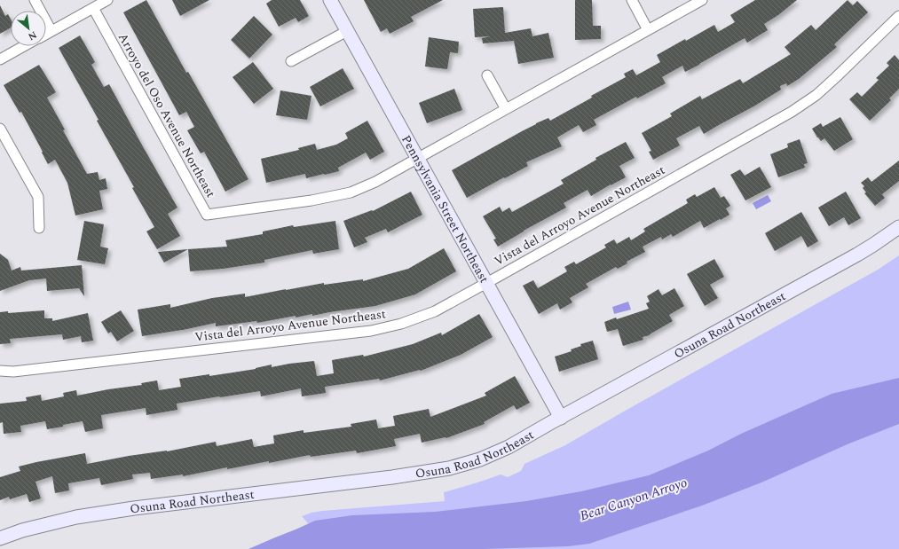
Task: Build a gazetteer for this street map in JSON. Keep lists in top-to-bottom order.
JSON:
{
  "streets": {
    "street": [
      "Arroyo del Oso Avenue Northeast",
      "Pennsylvania Street Northeast",
      "Vista del Arroyo Avenue Northeast",
      "Osuna Road Northeast"
    ]
  },
  "crossings": [
    ["Arroyo del Oso Avenue Northeast", "Pennsylvania Street Northeast"],
    ["Pennsylvania Street Northeast", "Vista del Arroyo Avenue Northeast"],
    ["Pennsylvania Street Northeast", "Osuna Road Northeast"]
  ],
  "water": ["Bear Canyon Arroyo"],
  "north": "bottom right"
}
